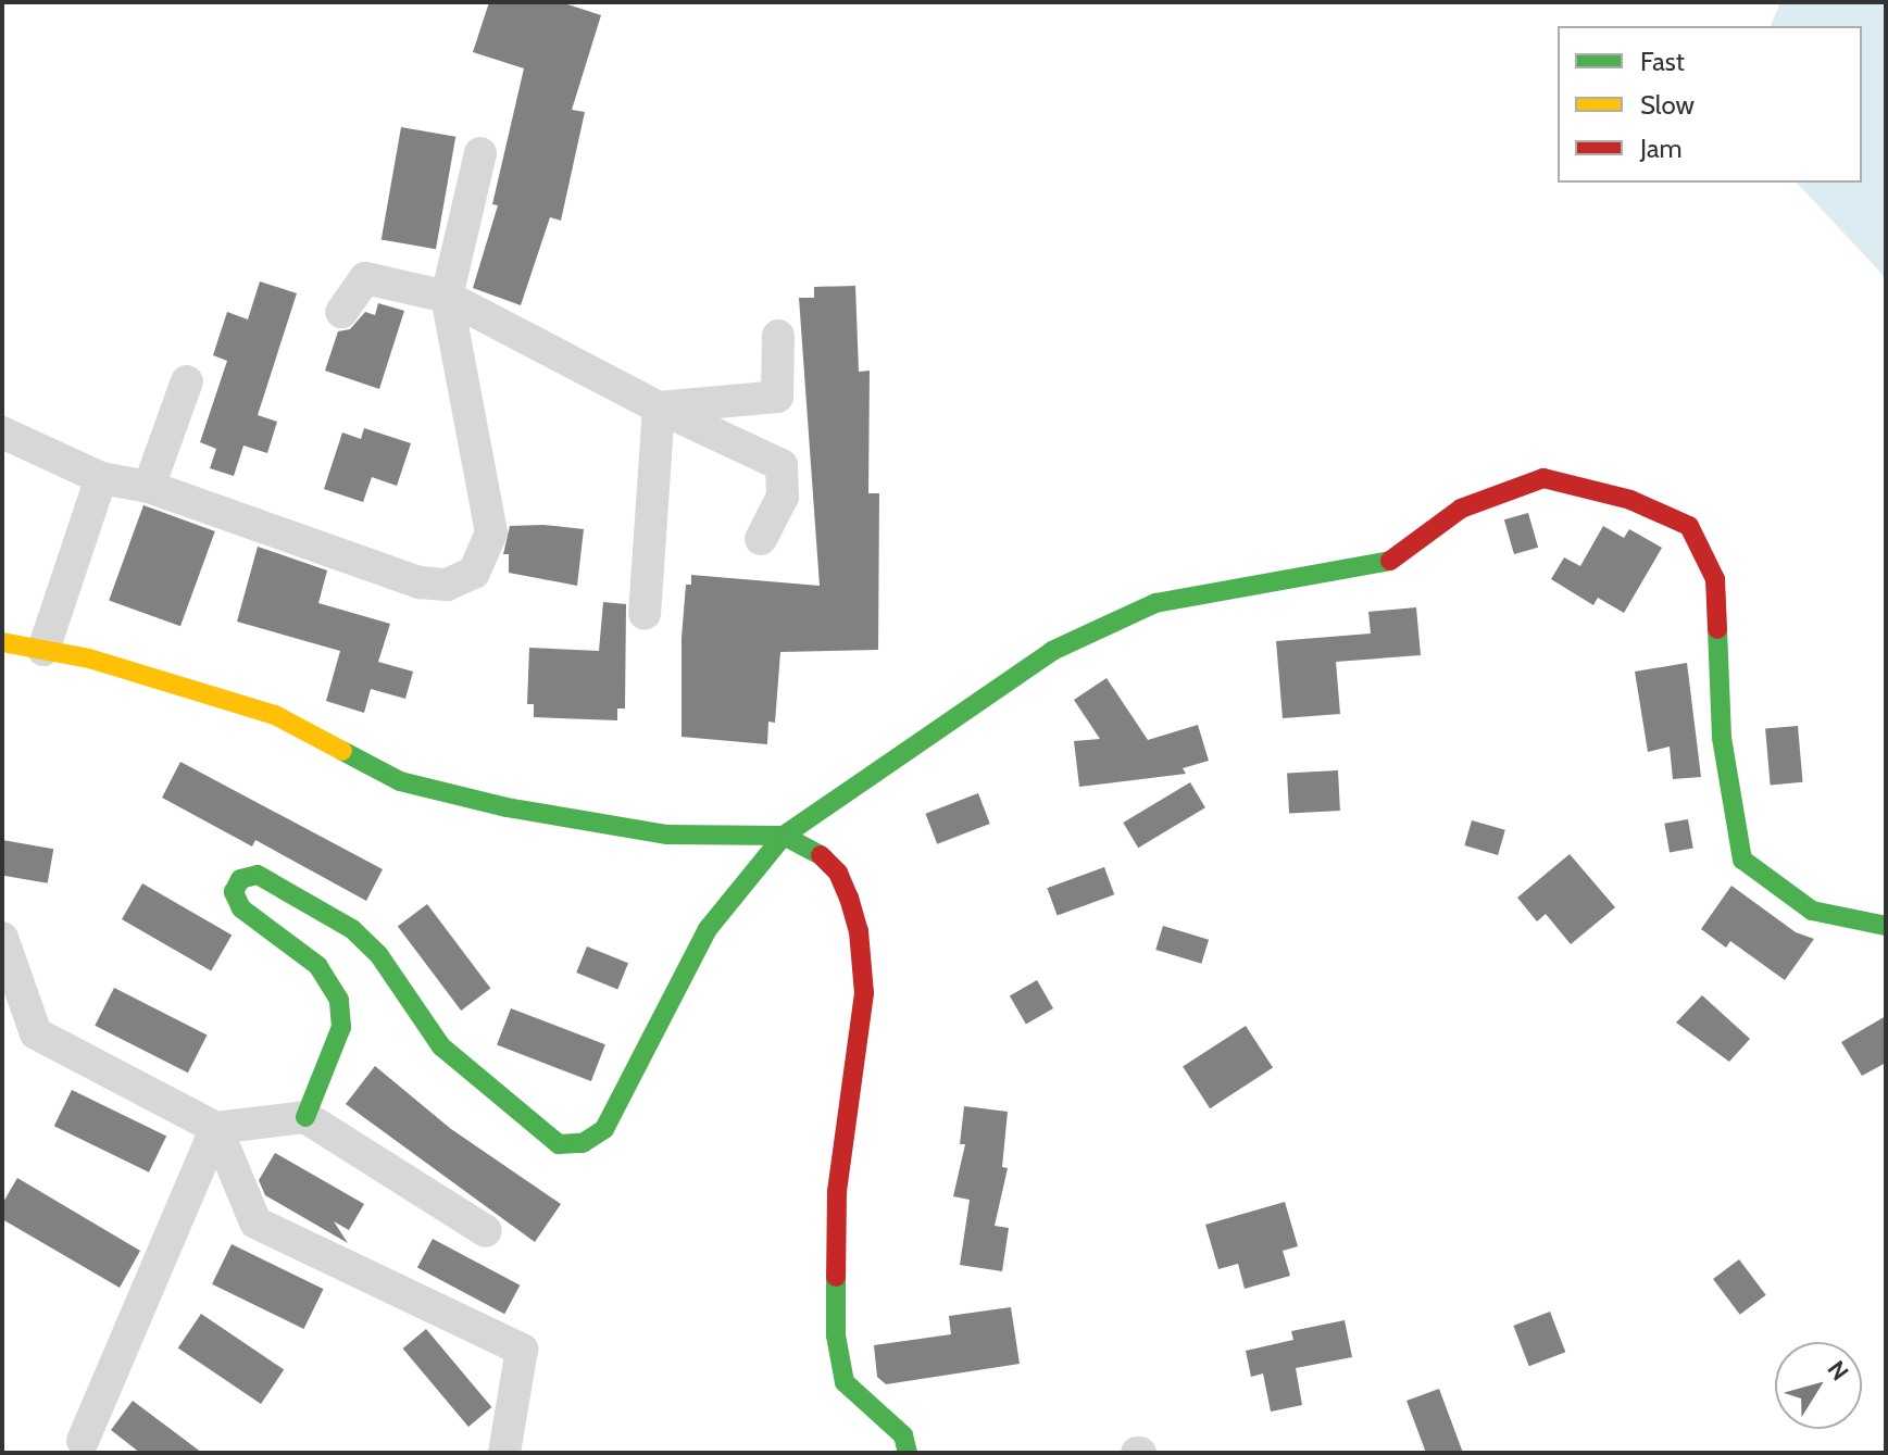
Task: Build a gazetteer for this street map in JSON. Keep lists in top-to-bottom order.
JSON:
{
  "legend": ["Fast", "Slow", "Jam"],
  "north": "top right"
}
